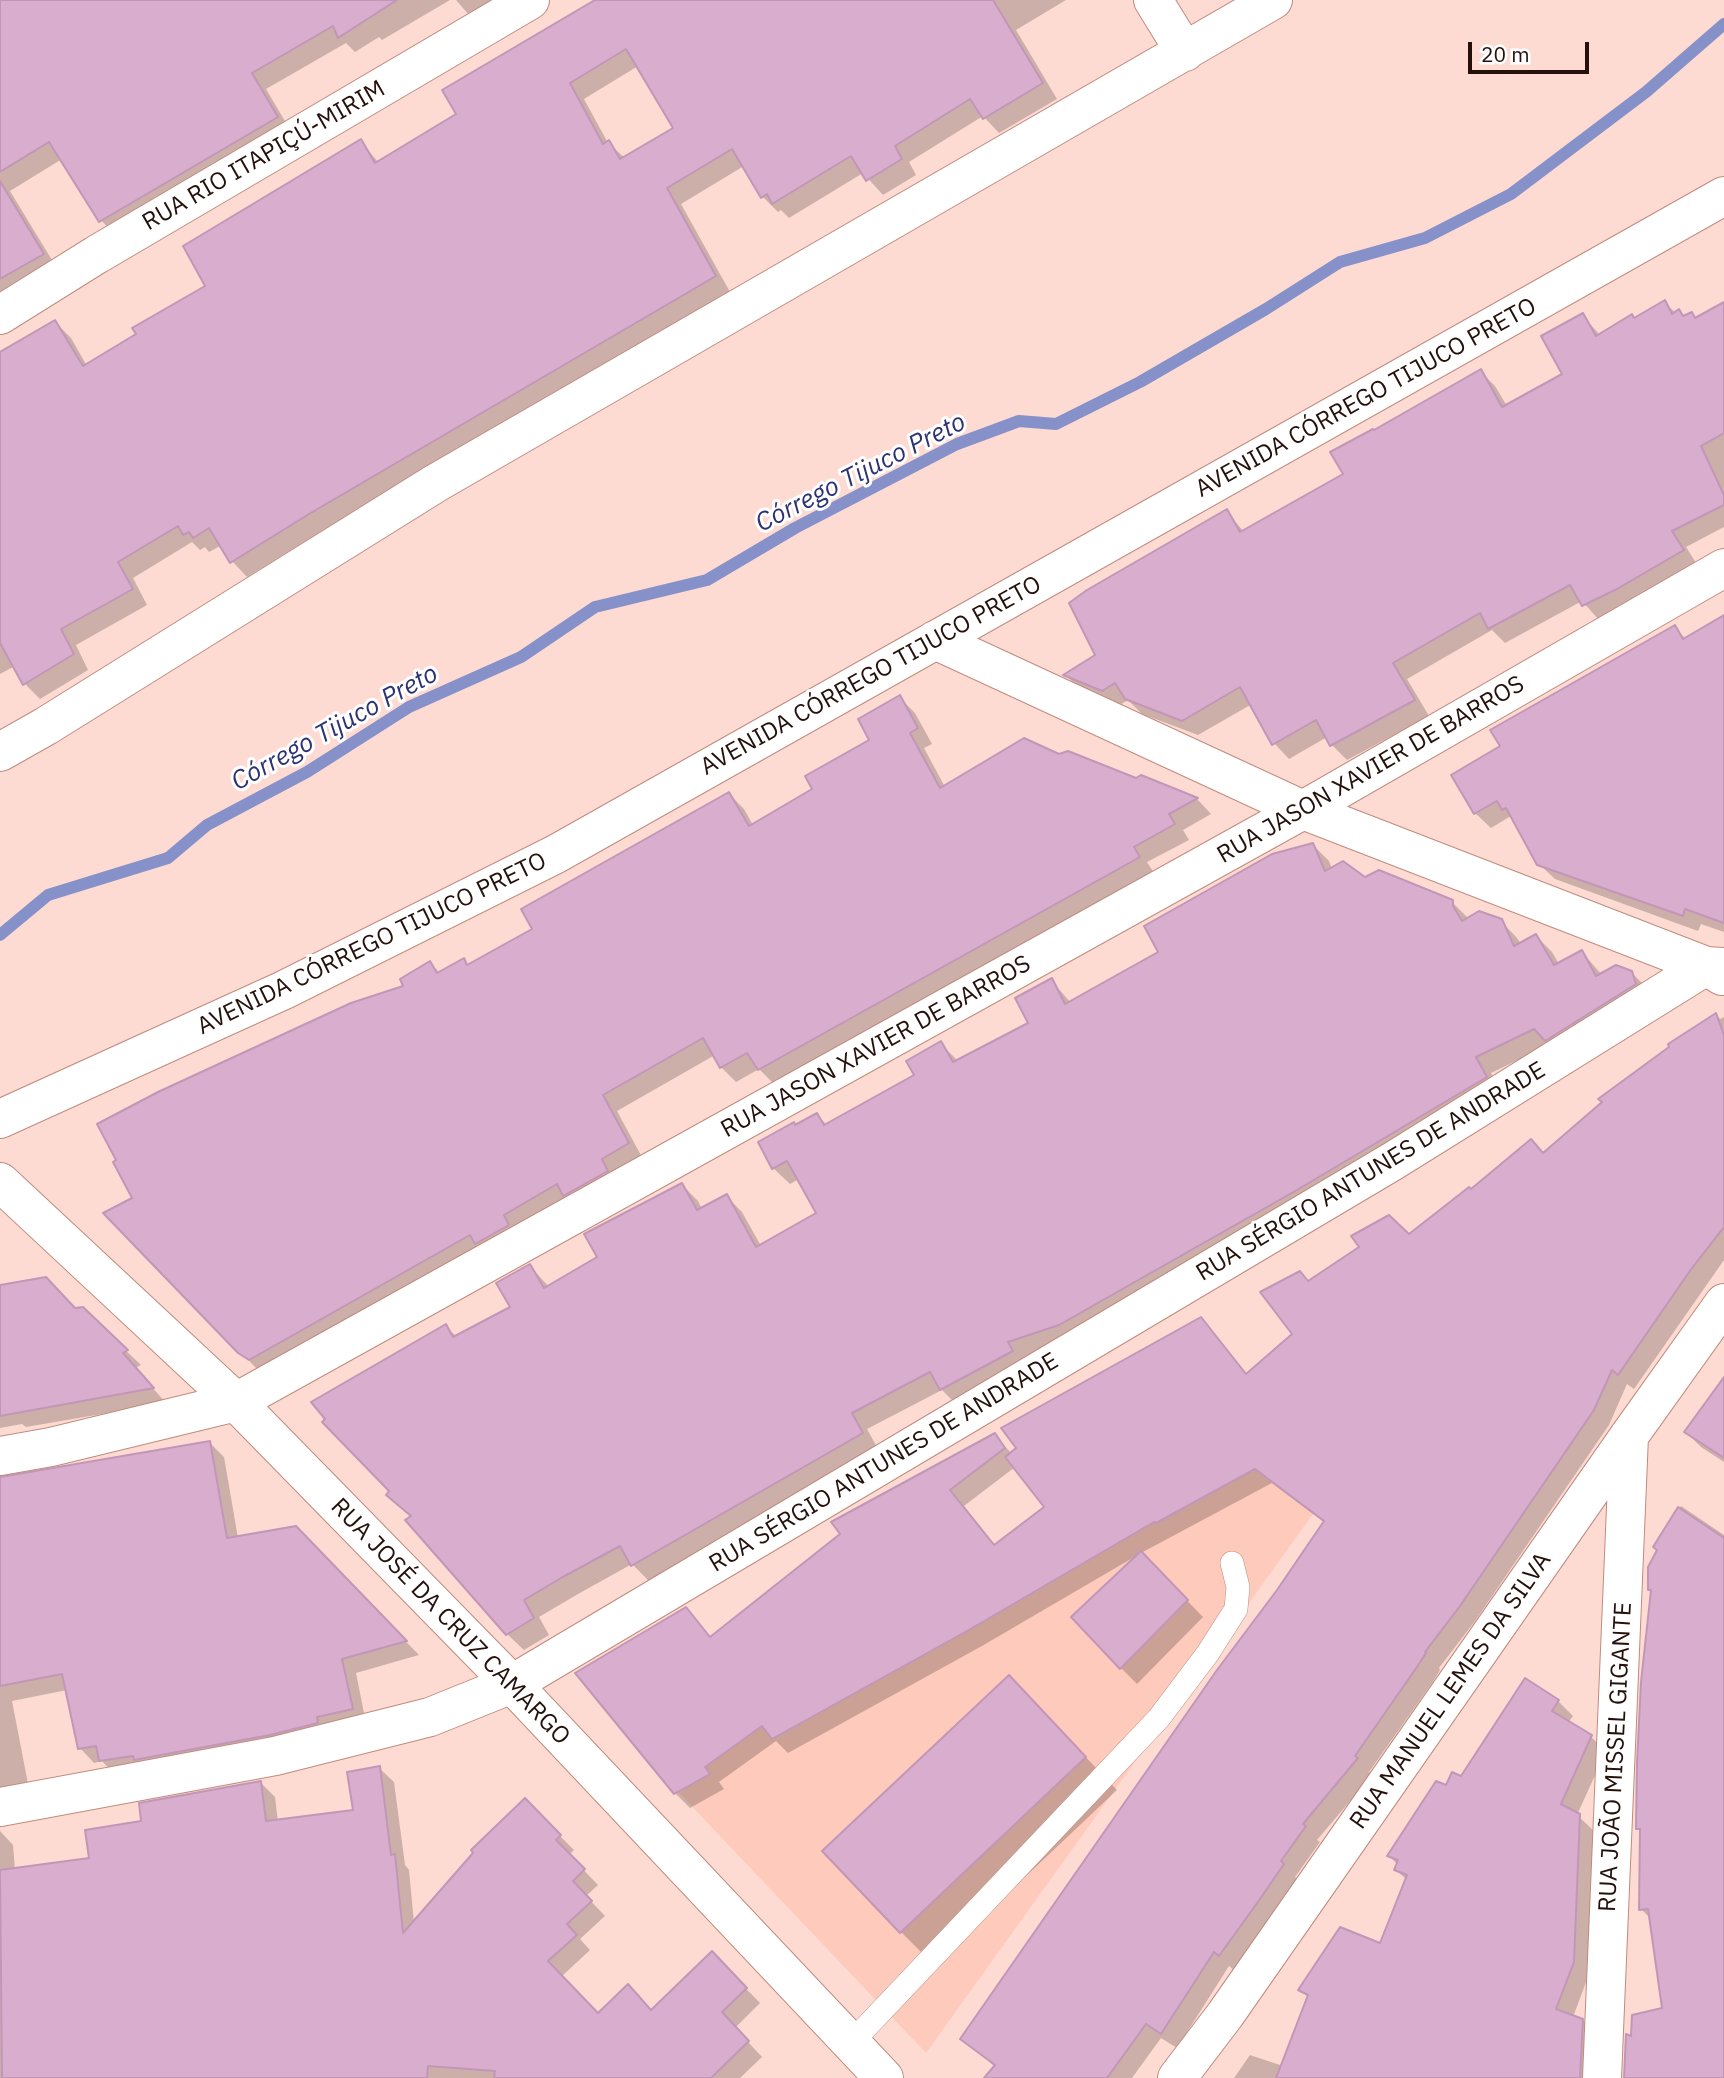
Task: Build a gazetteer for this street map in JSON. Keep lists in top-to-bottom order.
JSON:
{
  "streets": {
    "street": [
      "RUA RIO ITAPIÇÚ-MIRIM",
      "AVENIDA CÓRREGO TIJUCO PRETO",
      "RUA JASON XAVIER DE BARROS",
      "RUA SÉRGIO ANTUNES DE ANDRADE",
      "RUA JOSÉ DA CRUZ CAMARGO",
      "RUA MANUEL LEMES DA SILVA",
      "RUA JOÃO MISSEL GIGANTE"
    ]
  },
  "crossings": [
    ["RUA JASON XAVIER DE BARROS", "RUA JOSÉ DA CRUZ CAMARGO"],
    ["RUA SÉRGIO ANTUNES DE ANDRADE", "RUA JOSÉ DA CRUZ CAMARGO"],
    ["RUA MANUEL LEMES DA SILVA", "RUA JOÃO MISSEL GIGANTE"]
  ],
  "water": ["Córrego Tijuco Preto"],
  "scale_bar": "20 m"
}
